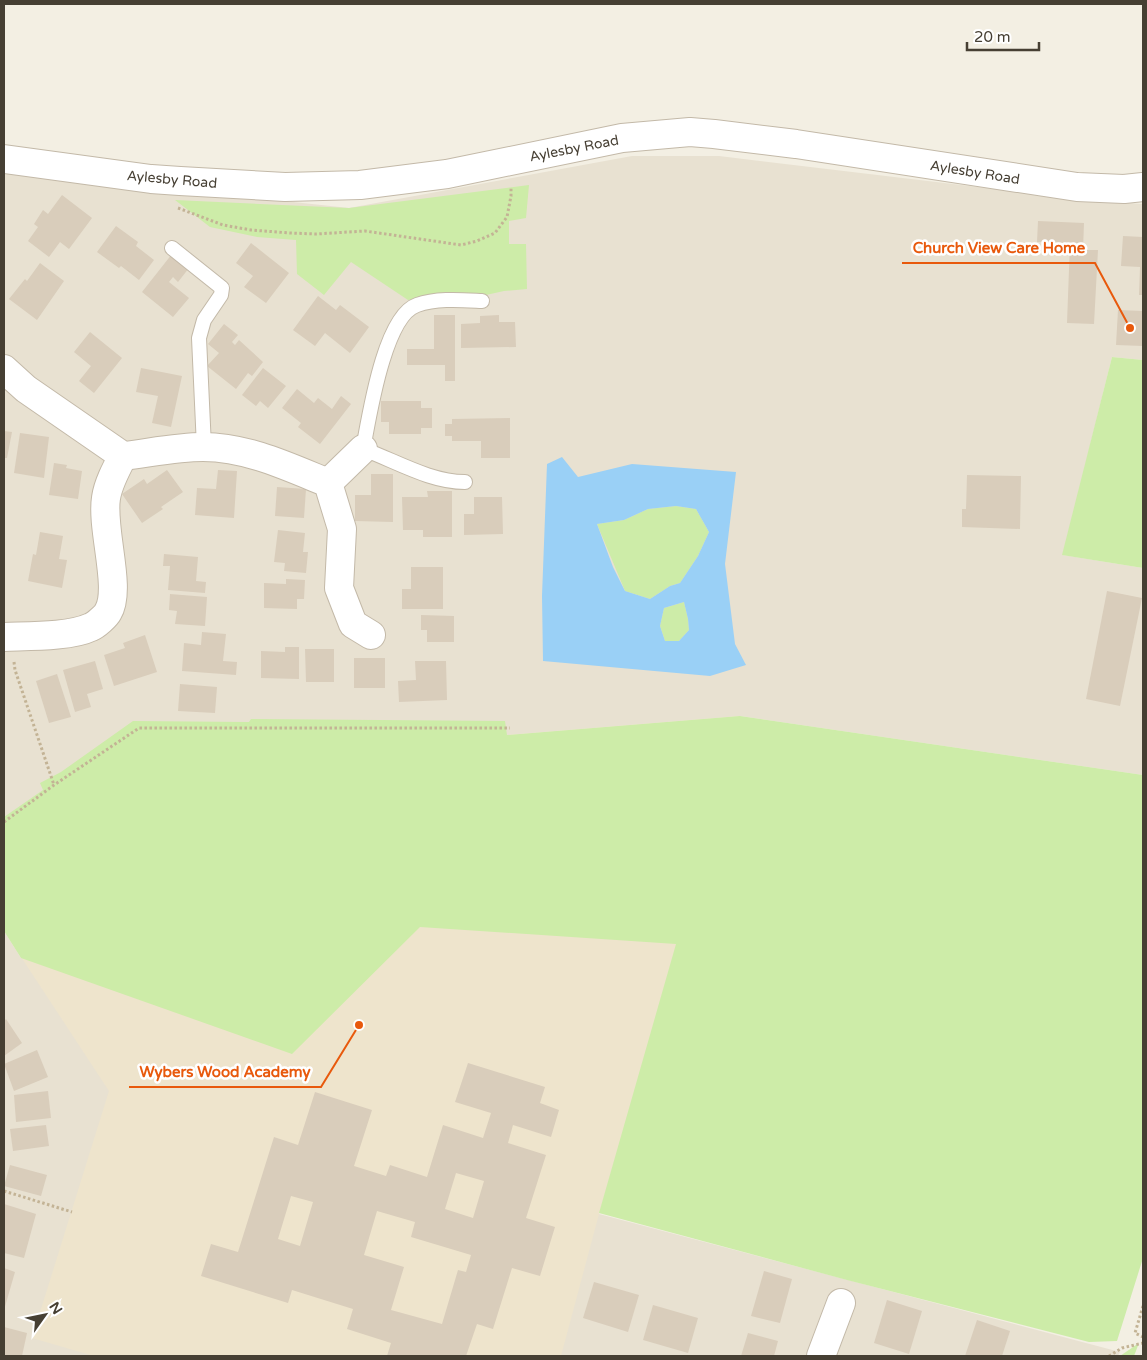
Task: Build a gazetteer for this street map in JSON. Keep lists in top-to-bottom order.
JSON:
{
  "streets": {
    "street": ["Aylesby Road"]
  },
  "places": ["Church View Care Home", "Wybers Wood Academy"],
  "scale_bar": "20 m",
  "north": "top right"
}
